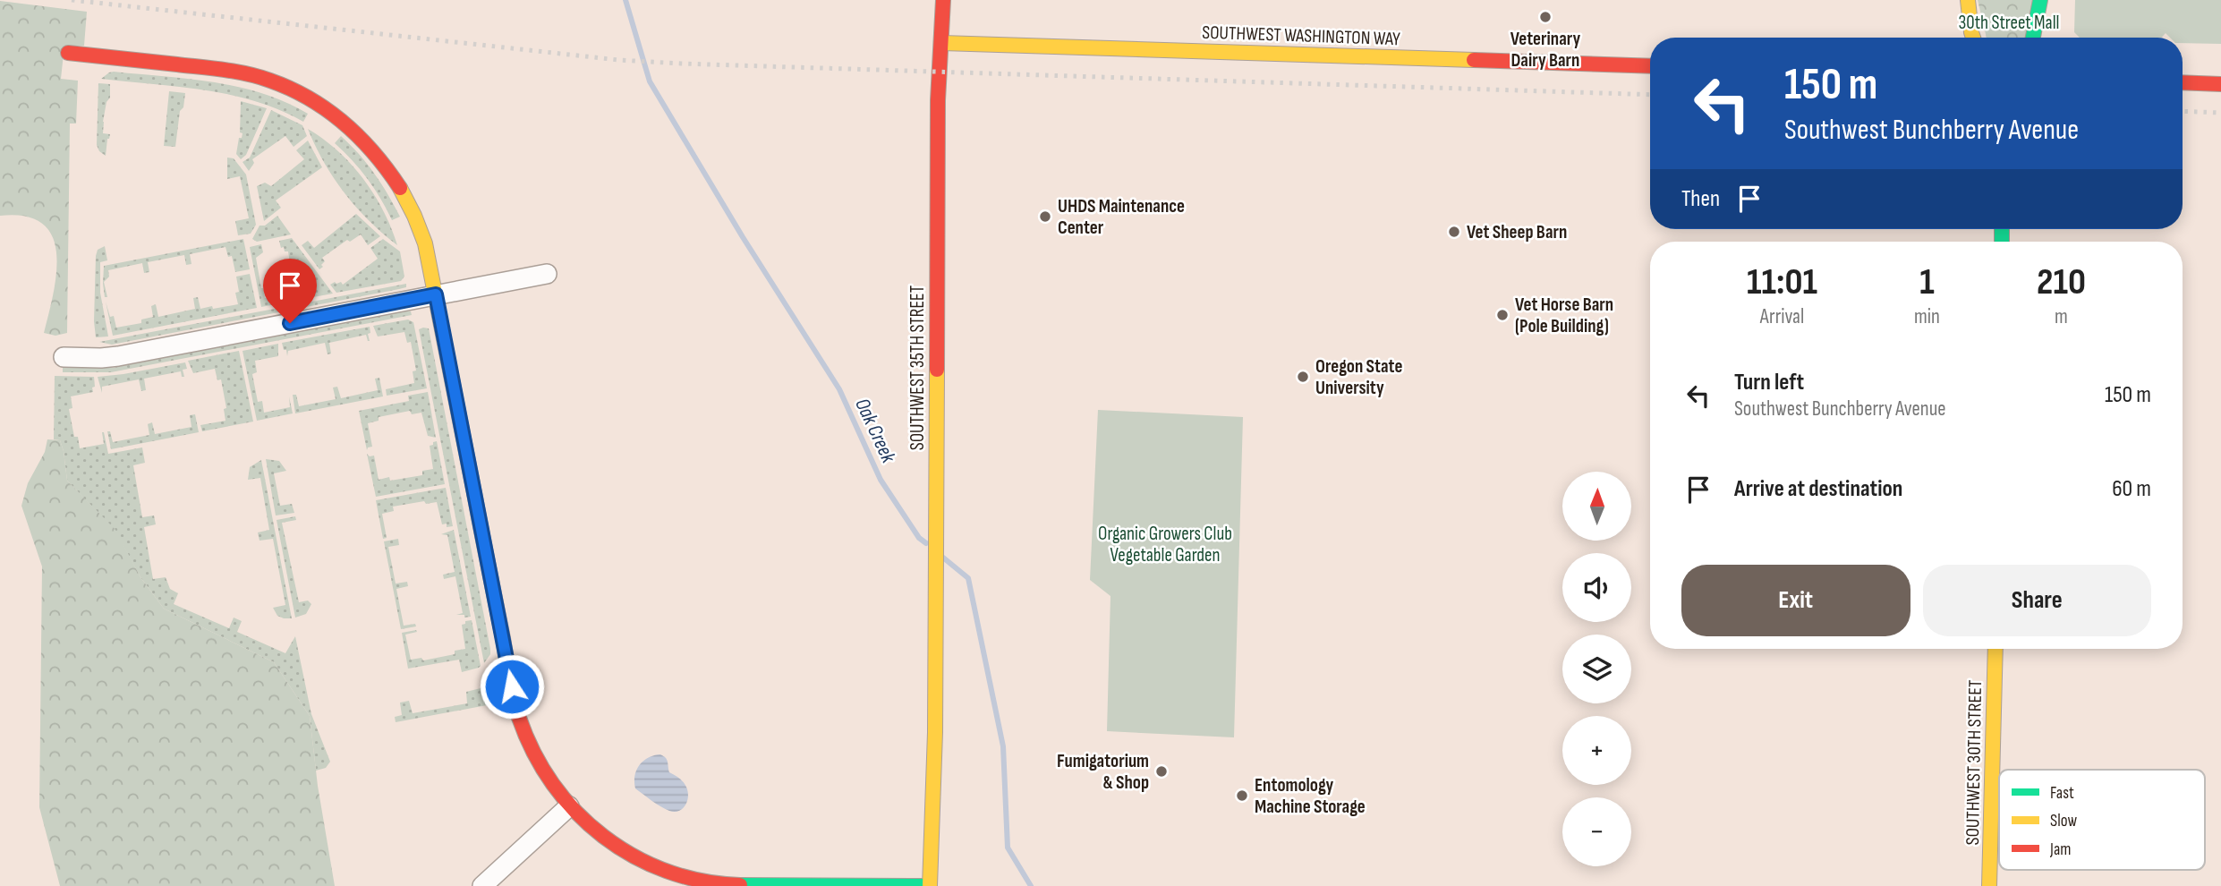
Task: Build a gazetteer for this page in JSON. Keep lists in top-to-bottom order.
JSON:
{
  "streets": {
    "street": ["SOUTHWEST WASHINGTON WAY", "SOUTHWEST 35TH STREET", "SOUTHWEST 30TH STREET"]
  },
  "crossings": [
    ["SOUTHWEST WASHINGTON WAY", "SOUTHWEST 35TH STREET"]
  ],
  "water": ["Oak Creek"],
  "parks": ["30th Street Mall", "Organic Growers Club Vegetable Garden"],
  "places": [
    "Veterinary Dairy Barn",
    "UHDS Maintenance Center",
    "Vet Sheep Barn",
    "Vet Horse Barn (Pole Building)",
    "Oregon State University",
    "Fumigatorium & Shop",
    "Entomology Machine Storage"
  ],
  "legend": ["Fast", "Slow", "Jam"],
  "north": "top",
  "page": {
    "turn": ["150 m", "Southwest Bunchberry Avenue"],
    "then": "Then",
    "eta": [
      "11:01",
      "Arrival",
      "1",
      "min",
      "210",
      "m"
    ],
    "list": [
      {
        "name": "Turn left",
        "note": "Southwest Bunchberry Avenue",
        "value": "150 m"
      },
      {
        "name": "Arrive at destination",
        "value": "60 m"
      }
    ],
    "map_buttons": ["+", "−"],
    "buttons": ["Exit", "Share"]
  }
}
